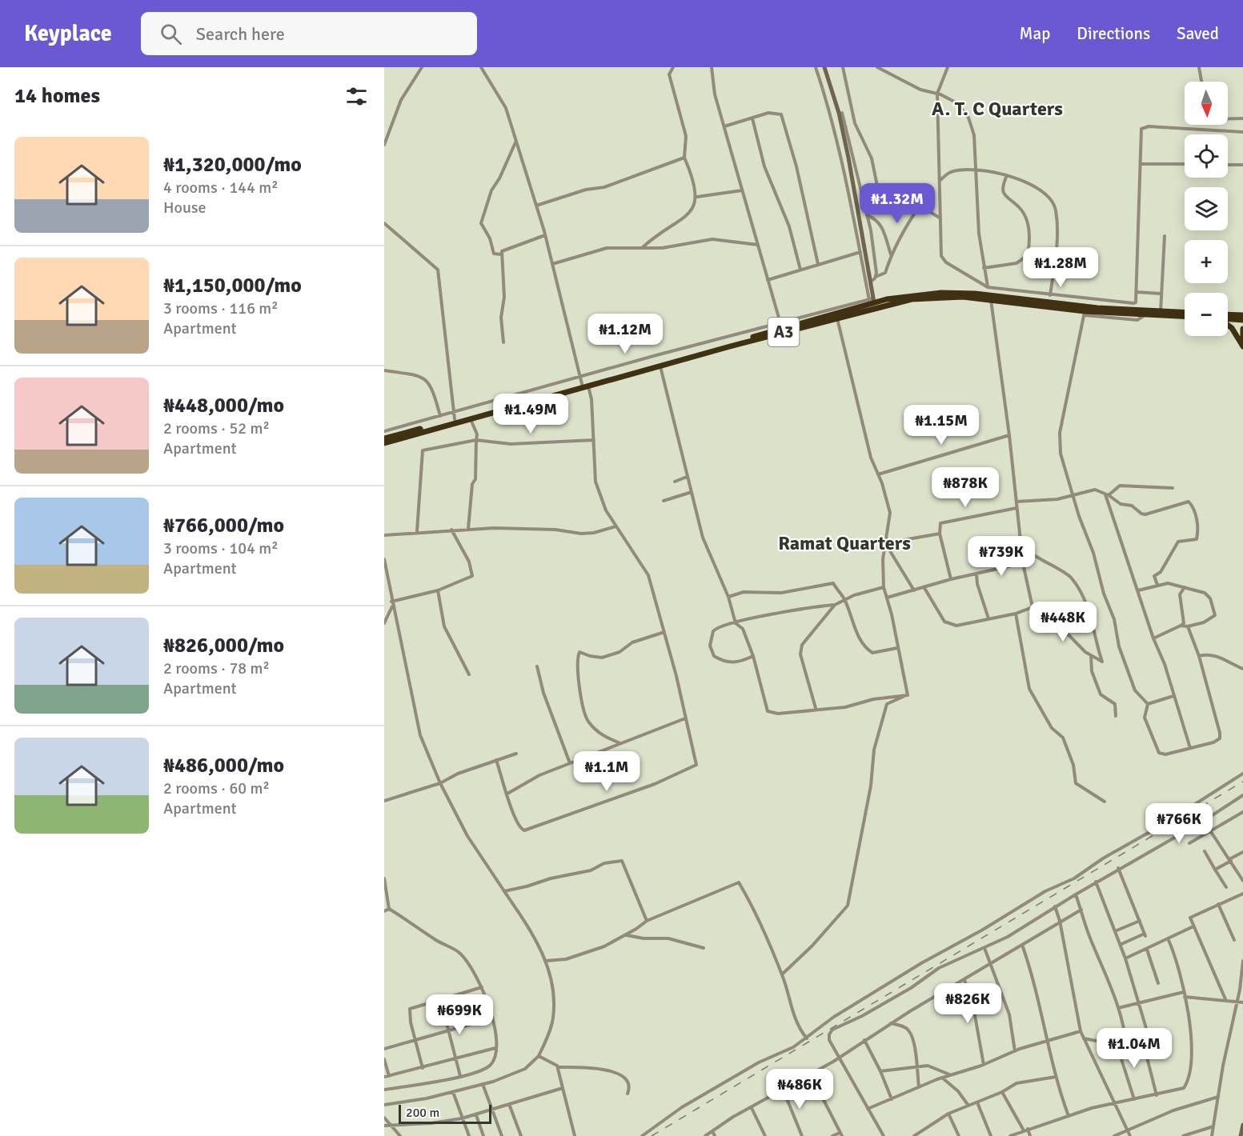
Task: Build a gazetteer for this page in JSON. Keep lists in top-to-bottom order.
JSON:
{
  "streets": {
    "highway": ["A3"]
  },
  "districts": ["A. T. C Quarters", "Ramat Quarters"],
  "scale_bar": "200 m",
  "north": "bottom",
  "page": {
    "header": "Keyplace",
    "search": "Search here",
    "nav": ["Map", "Directions", "Saved"],
    "heading": "14 homes",
    "map_buttons": ["+", "−"],
    "list": [
      {
        "name": "₦1,320,000/mo",
        "note": "4 rooms · 144 m² · House"
      },
      {
        "name": "₦1,150,000/mo",
        "note": "3 rooms · 116 m² · Apartment"
      },
      {
        "name": "₦448,000/mo",
        "note": "2 rooms · 52 m² · Apartment"
      },
      {
        "name": "₦766,000/mo",
        "note": "3 rooms · 104 m² · Apartment"
      },
      {
        "name": "₦826,000/mo",
        "note": "2 rooms · 78 m² · Apartment"
      },
      {
        "name": "₦486,000/mo",
        "note": "2 rooms · 60 m² · Apartment"
      }
    ],
    "price": [
      "₦1.32M",
      "₦1.28M",
      "₦1.12M",
      "₦1.49M",
      "₦1.15M",
      "₦878K",
      "₦739K",
      "₦448K",
      "₦1.1M",
      "₦766K",
      "₦826K",
      "₦699K",
      "₦1.04M",
      "₦486K"
    ],
    "scale": "200 m"
  }
}
